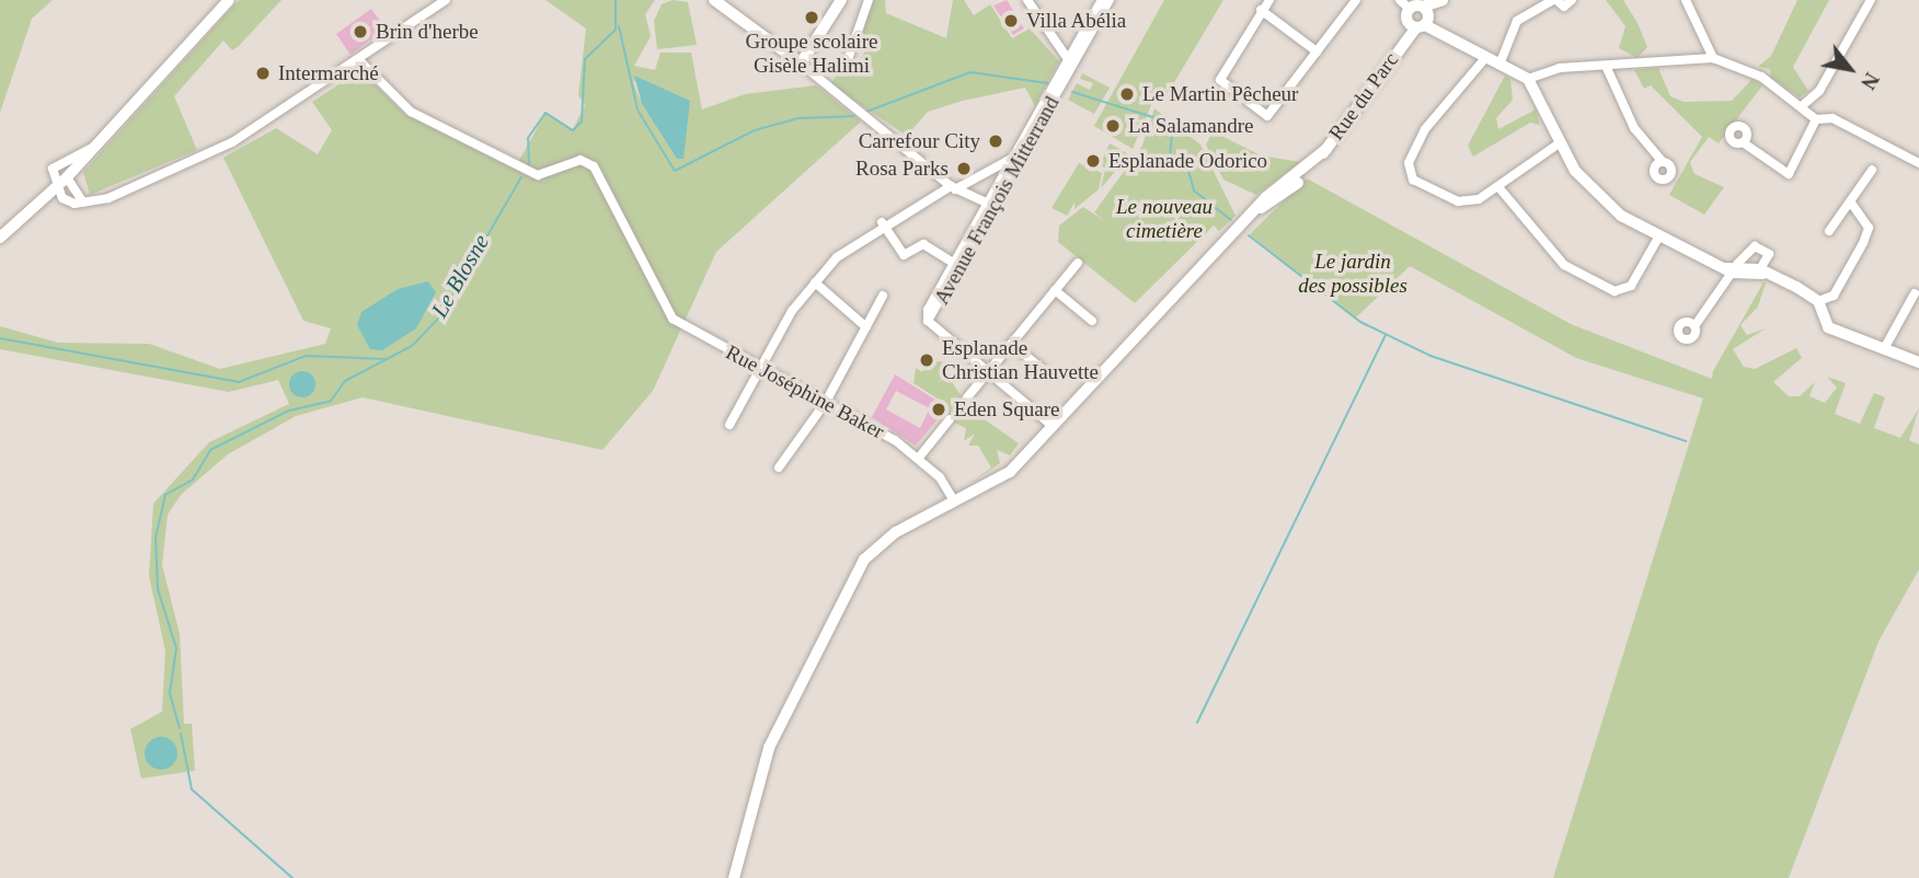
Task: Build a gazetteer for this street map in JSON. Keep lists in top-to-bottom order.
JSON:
{
  "streets": {
    "street": ["Rue du Parc", "Avenue François Mitterrand", "Rue Joséphine Baker"]
  },
  "crossings": [
    ["Rue du Parc", "Rue Joséphine Baker"]
  ],
  "water": ["Le Blosne"],
  "parks": ["Le nouveau cimetière", "Le jardin des possibles"],
  "places": [
    "Groupe scolaire Gisèle Halimi",
    "Villa Abélia",
    "Brin d'herbe",
    "Intermarché",
    "Le Martin Pêcheur",
    "La Salamandre",
    "Carrefour City",
    "Esplanade Odorico",
    "Rosa Parks",
    "Esplanade Christian Hauvette",
    "Eden Square"
  ],
  "north": "bottom right"
}
